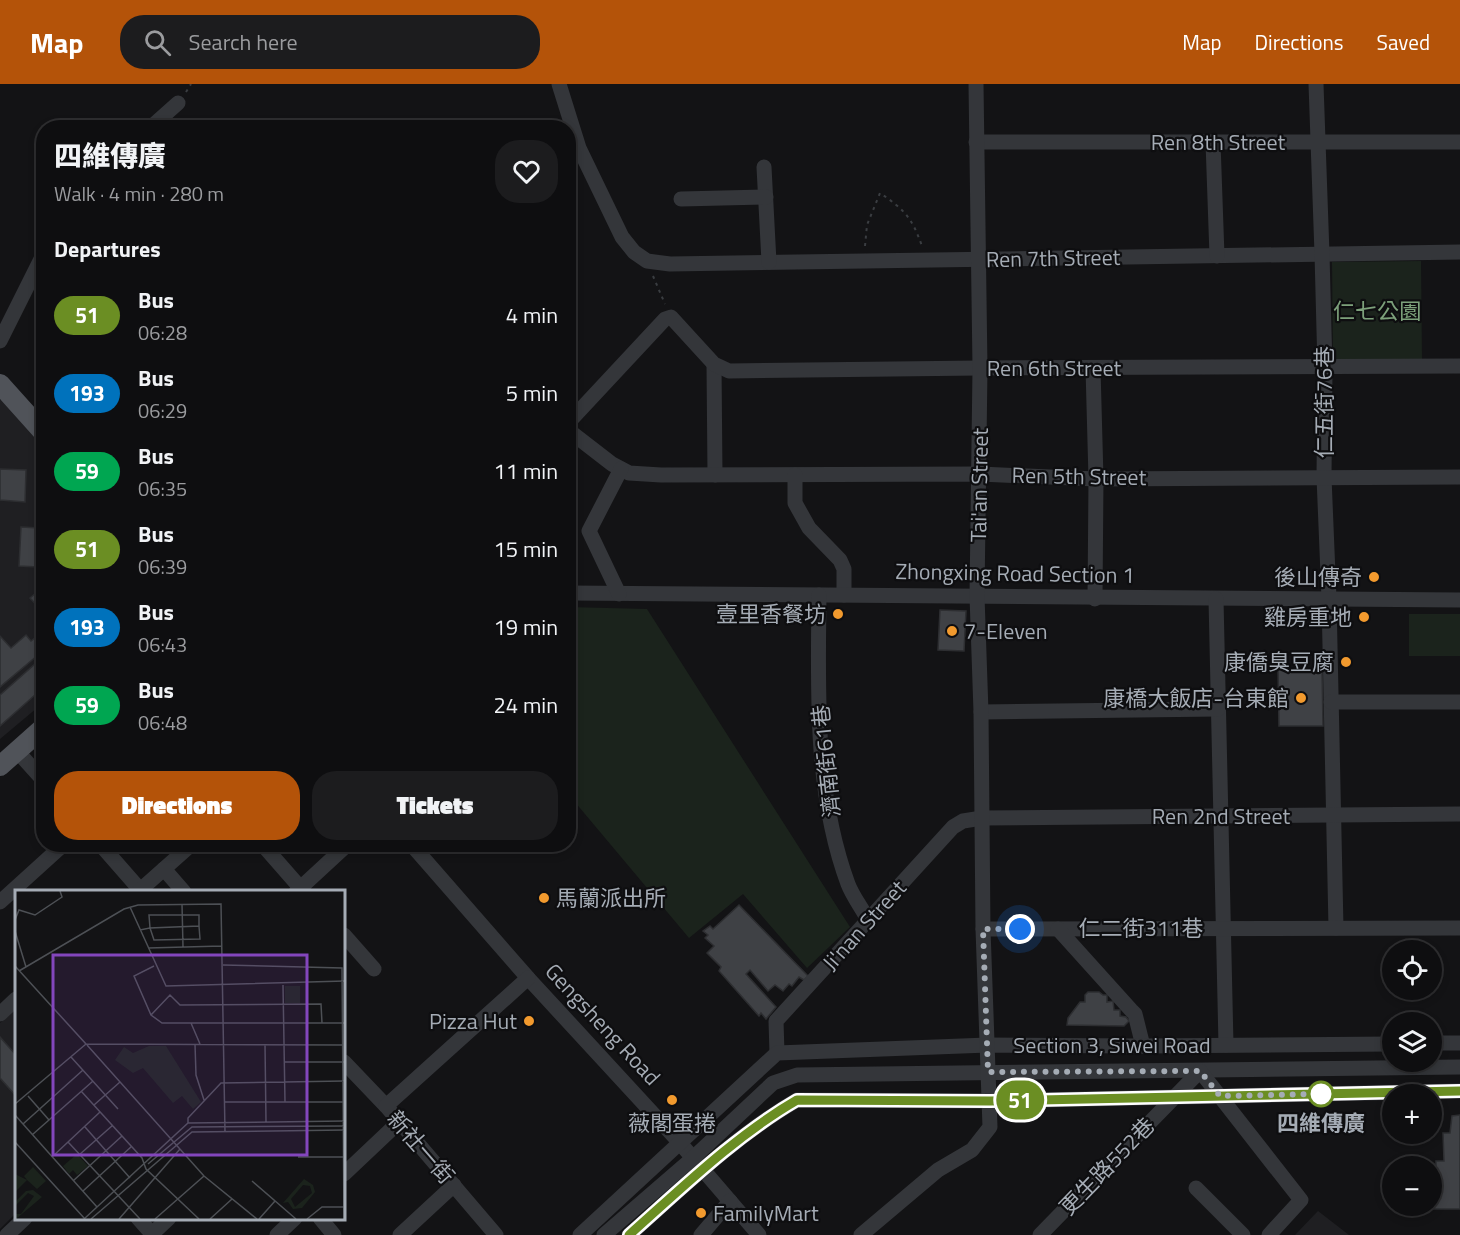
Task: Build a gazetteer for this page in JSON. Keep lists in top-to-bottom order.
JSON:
{
  "streets": {
    "street": [
      "Ren 8th Street",
      "Ren 7th Street",
      "Ren 6th Street",
      "仁五街76巷",
      "Ren 5th Street",
      "Tai'an Street",
      "Zhongxing Road Section 1",
      "濟南街61巷",
      "Ren 2nd Street",
      "Ji'nan Street",
      "仁二街311巷",
      "Gengsheng Road",
      "Section 3, Siwei Road",
      "新社一街",
      "更生路552巷"
    ]
  },
  "crossings": [
    ["Ren 8th Street", "仁五街76巷"],
    ["Ren 8th Street", "Tai'an Street"],
    ["Ren 7th Street", "仁五街76巷"],
    ["Ren 7th Street", "Tai'an Street"],
    ["Ren 6th Street", "仁五街76巷"],
    ["Ren 6th Street", "Tai'an Street"],
    ["仁五街76巷", "Ren 5th Street"],
    ["仁五街76巷", "Zhongxing Road Section 1"],
    ["仁五街76巷", "Ren 2nd Street"],
    ["Ren 5th Street", "Tai'an Street"],
    ["Tai'an Street", "Zhongxing Road Section 1"],
    ["Tai'an Street", "Ren 2nd Street"],
    ["Tai'an Street", "Ji'nan Street"],
    ["Tai'an Street", "仁二街311巷"],
    ["Tai'an Street", "Section 3, Siwei Road"],
    ["Zhongxing Road Section 1", "濟南街61巷"],
    ["Zhongxing Road Section 1", "仁二街311巷"],
    ["濟南街61巷", "Ji'nan Street"],
    ["Ren 2nd Street", "Ji'nan Street"],
    ["Ren 2nd Street", "仁二街311巷"],
    ["Ji'nan Street", "Section 3, Siwei Road"],
    ["Gengsheng Road", "Section 3, Siwei Road"],
    ["Section 3, Siwei Road", "更生路552巷"]
  ],
  "parks": ["仁七公園"],
  "places": [
    "後山傳奇",
    "壹里香餐坊",
    "雞房重地",
    "7-Eleven",
    "康僑臭豆腐",
    "康橋大飯店-台東館",
    "馬蘭派出所",
    "Pizza Hut",
    "四維傳廣",
    "薇閣蛋捲",
    "FamilyMart"
  ],
  "lines": ["bus line 51"],
  "page": {
    "header": "Map",
    "search": "Search here",
    "nav": ["Map", "Directions", "Saved"],
    "on_map": "51",
    "heading": [
      ["四維傳廣", "Walk · 4 min · 280 m"],
      "Departures"
    ],
    "list": [
      {
        "mark": "51",
        "name": "Bus",
        "note": "06:28",
        "value": "4 min"
      },
      {
        "mark": "193",
        "name": "Bus",
        "note": "06:29",
        "value": "5 min"
      },
      {
        "mark": "59",
        "name": "Bus",
        "note": "06:35",
        "value": "11 min"
      },
      {
        "mark": "51",
        "name": "Bus",
        "note": "06:39",
        "value": "15 min"
      },
      {
        "mark": "193",
        "name": "Bus",
        "note": "06:43",
        "value": "19 min"
      },
      {
        "mark": "59",
        "name": "Bus",
        "note": "06:48",
        "value": "24 min"
      }
    ],
    "buttons": ["Directions", "Tickets"],
    "map_buttons": ["+", "−"]
  }
}
